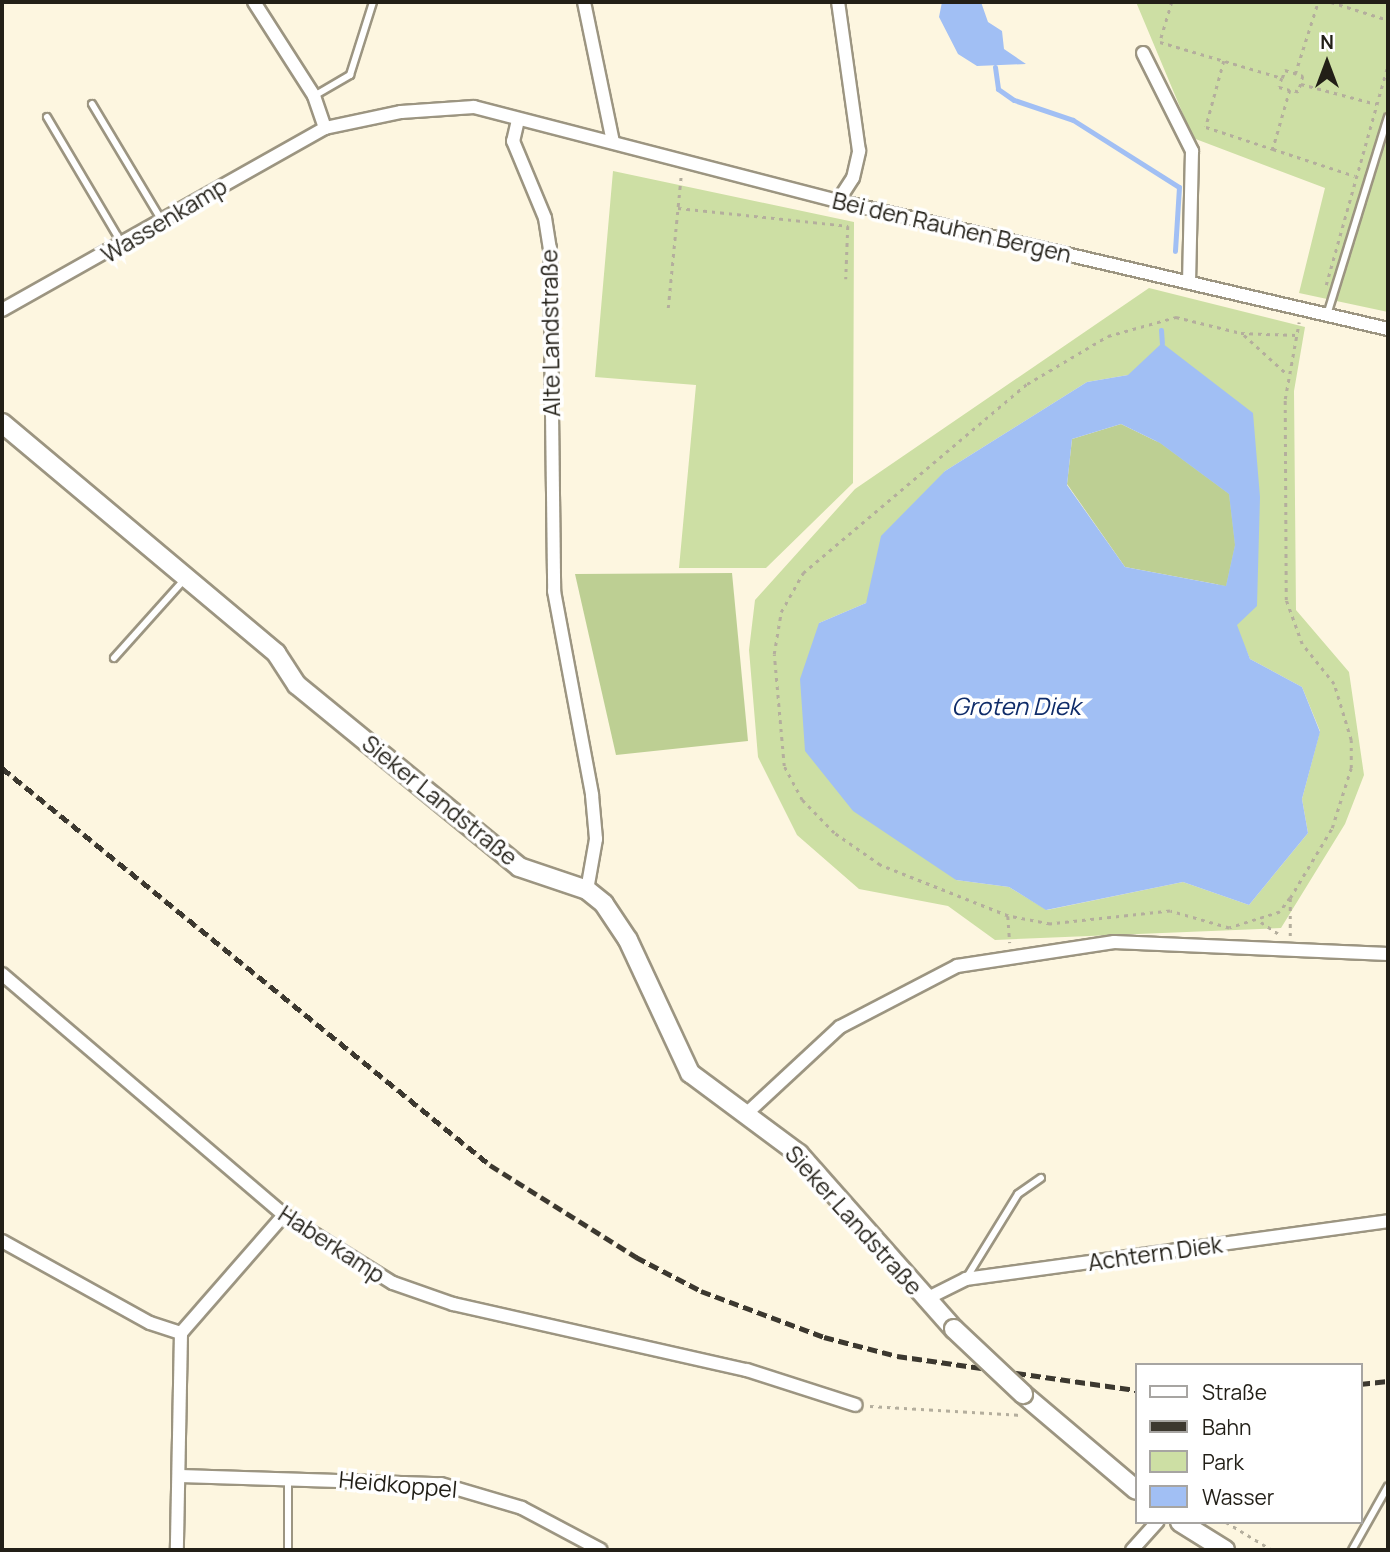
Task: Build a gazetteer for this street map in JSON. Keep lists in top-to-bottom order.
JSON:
{
  "streets": {
    "street": [
      "Wassenkamp",
      "Bei den Rauhen Bergen",
      "Alte Landstraße",
      "Sieker Landstraße",
      "Haberkamp",
      "Achtern Diek",
      "Heidkoppel"
    ]
  },
  "crossings": [
    ["Bei den Rauhen Bergen", "Alte Landstraße"],
    ["Alte Landstraße", "Sieker Landstraße"],
    ["Sieker Landstraße", "Achtern Diek"]
  ],
  "water": ["Groten Diek"],
  "legend": [
    "Straße",
    "Bahn",
    "Park",
    "Wasser"
  ],
  "north": "top"
}
